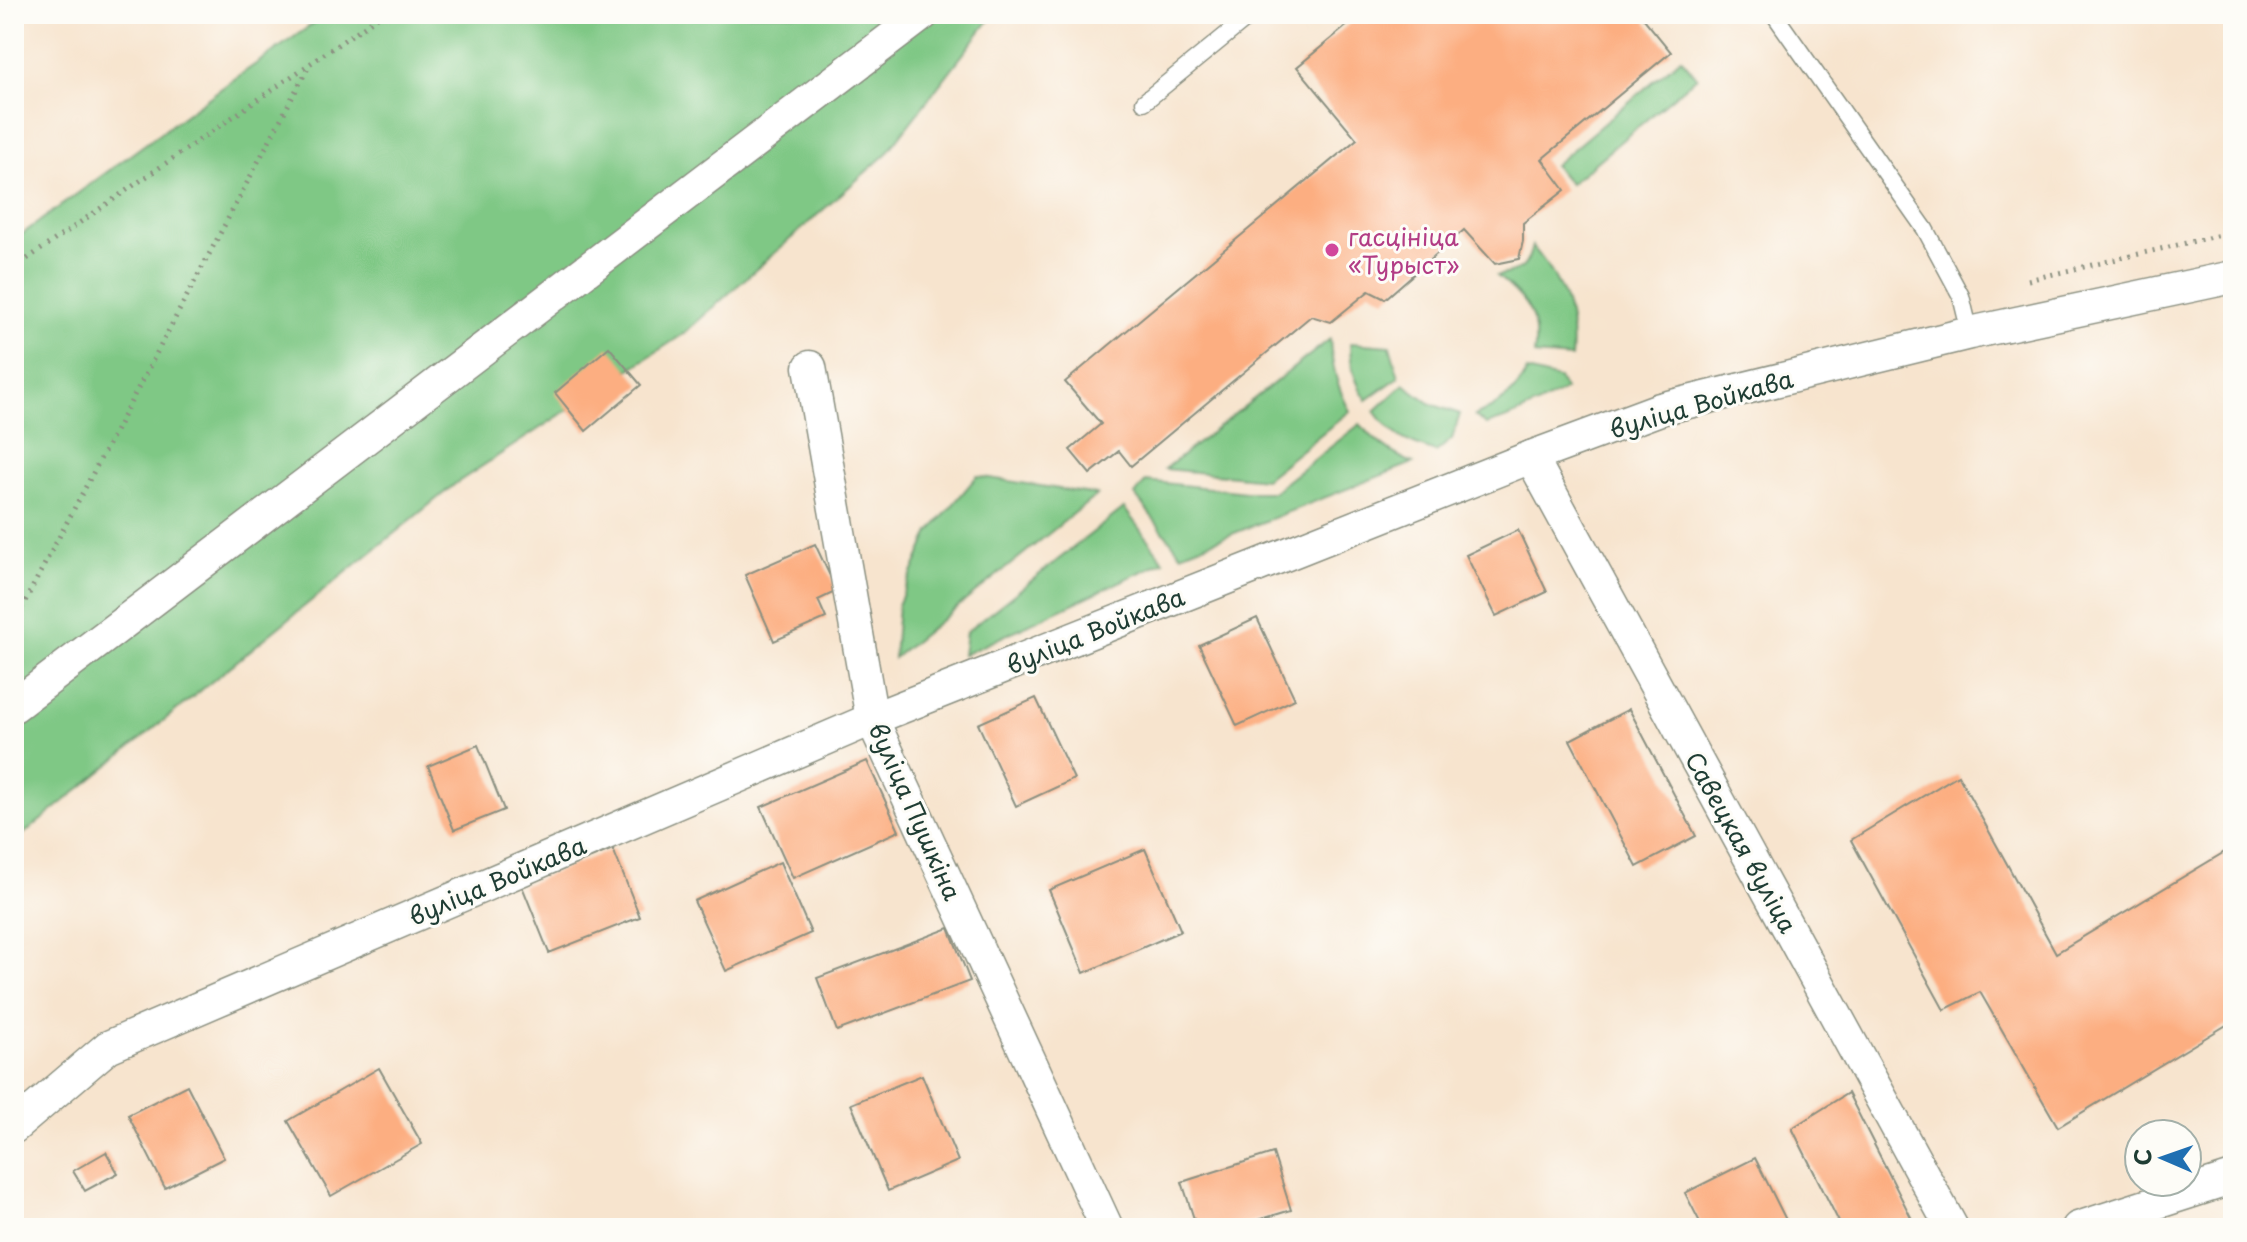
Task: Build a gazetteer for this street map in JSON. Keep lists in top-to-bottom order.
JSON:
{
  "streets": {
    "street": ["вуліца Войкава", "вуліца Пушкіна", "Савецкая вуліца"]
  },
  "crossings": [
    ["вуліца Войкава", "вуліца Пушкіна"],
    ["вуліца Войкава", "Савецкая вуліца"]
  ],
  "places": ["гасцініца «Турыст»"],
  "north": "left"
}
